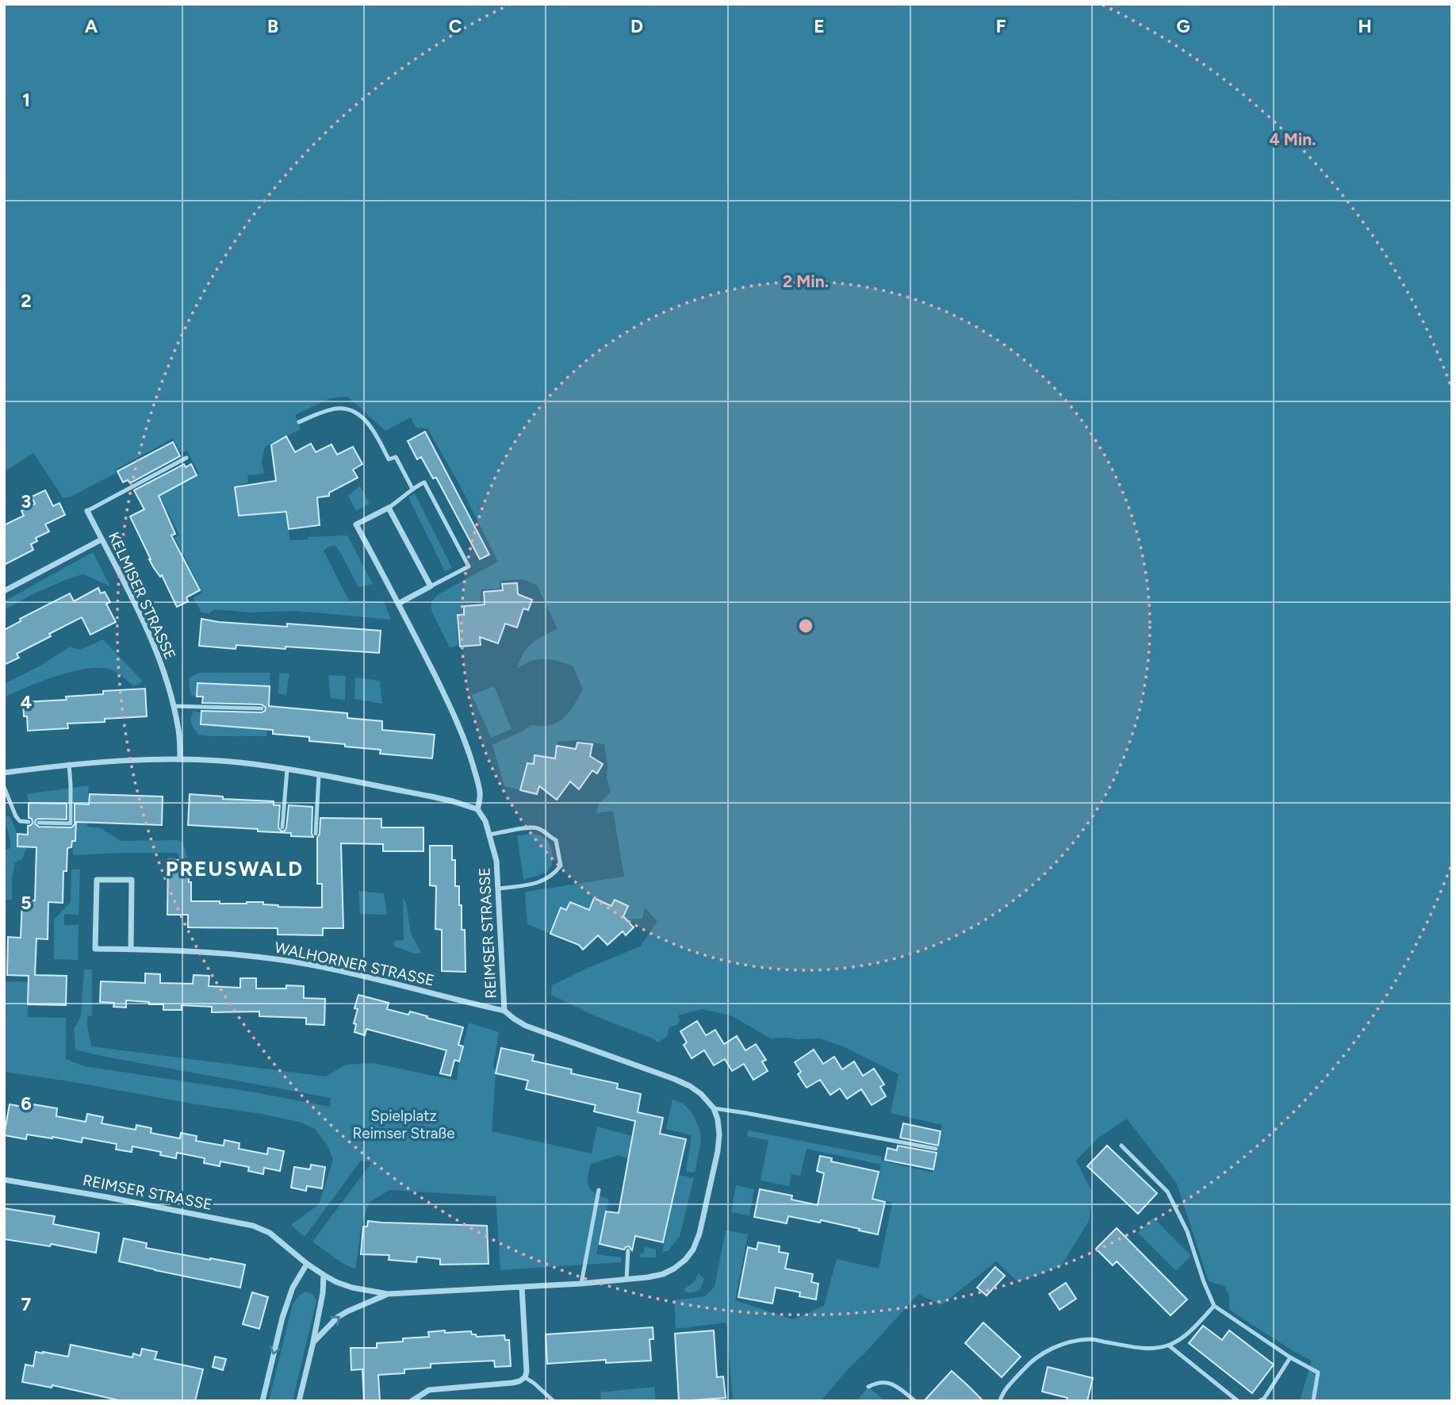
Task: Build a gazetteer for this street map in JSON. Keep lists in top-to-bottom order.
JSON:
{
  "streets": {
    "street": ["KELMISER STRASSE", "REIMSER STRASSE", "WALHORNER STRASSE"]
  },
  "crossings": [
    ["REIMSER STRASSE", "WALHORNER STRASSE"]
  ],
  "districts": ["PREUSWALD"],
  "parks": ["Spielplatz Reimser Straße"],
  "grid": {
    "columns": [
      "A",
      "B",
      "C",
      "D",
      "E",
      "F",
      "G",
      "H"
    ],
    "rows": [
      "1",
      "2",
      "3",
      "4",
      "5",
      "6",
      "7"
    ]
  },
  "rings": ["4 Min.", "2 Min."]
}
